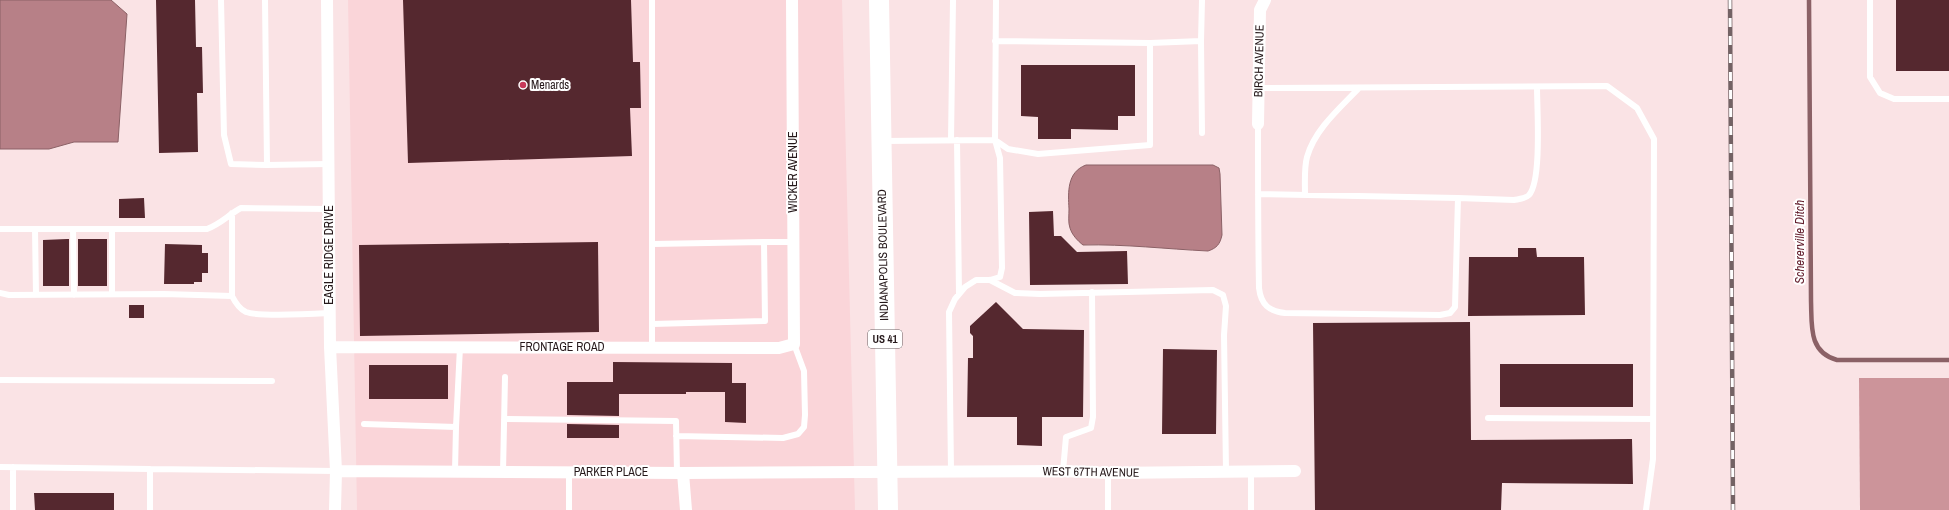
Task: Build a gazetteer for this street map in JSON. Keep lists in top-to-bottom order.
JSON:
{
  "streets": {
    "highway": ["INDIANAPOLIS BOULEVARD", "US 41"],
    "street": [
      "BIRCH AVENUE",
      "WICKER AVENUE",
      "EAGLE RIDGE DRIVE",
      "FRONTAGE ROAD",
      "PARKER PLACE",
      "WEST 67TH AVENUE"
    ]
  },
  "crossings": [
    ["WICKER AVENUE", "FRONTAGE ROAD"],
    ["EAGLE RIDGE DRIVE", "FRONTAGE ROAD"],
    ["EAGLE RIDGE DRIVE", "PARKER PLACE"],
    ["INDIANAPOLIS BOULEVARD", "PARKER PLACE"],
    ["INDIANAPOLIS BOULEVARD", "WEST 67TH AVENUE"],
    ["PARKER PLACE", "WEST 67TH AVENUE"]
  ],
  "water": ["Schererville Ditch"],
  "places": ["Menards"]
}
